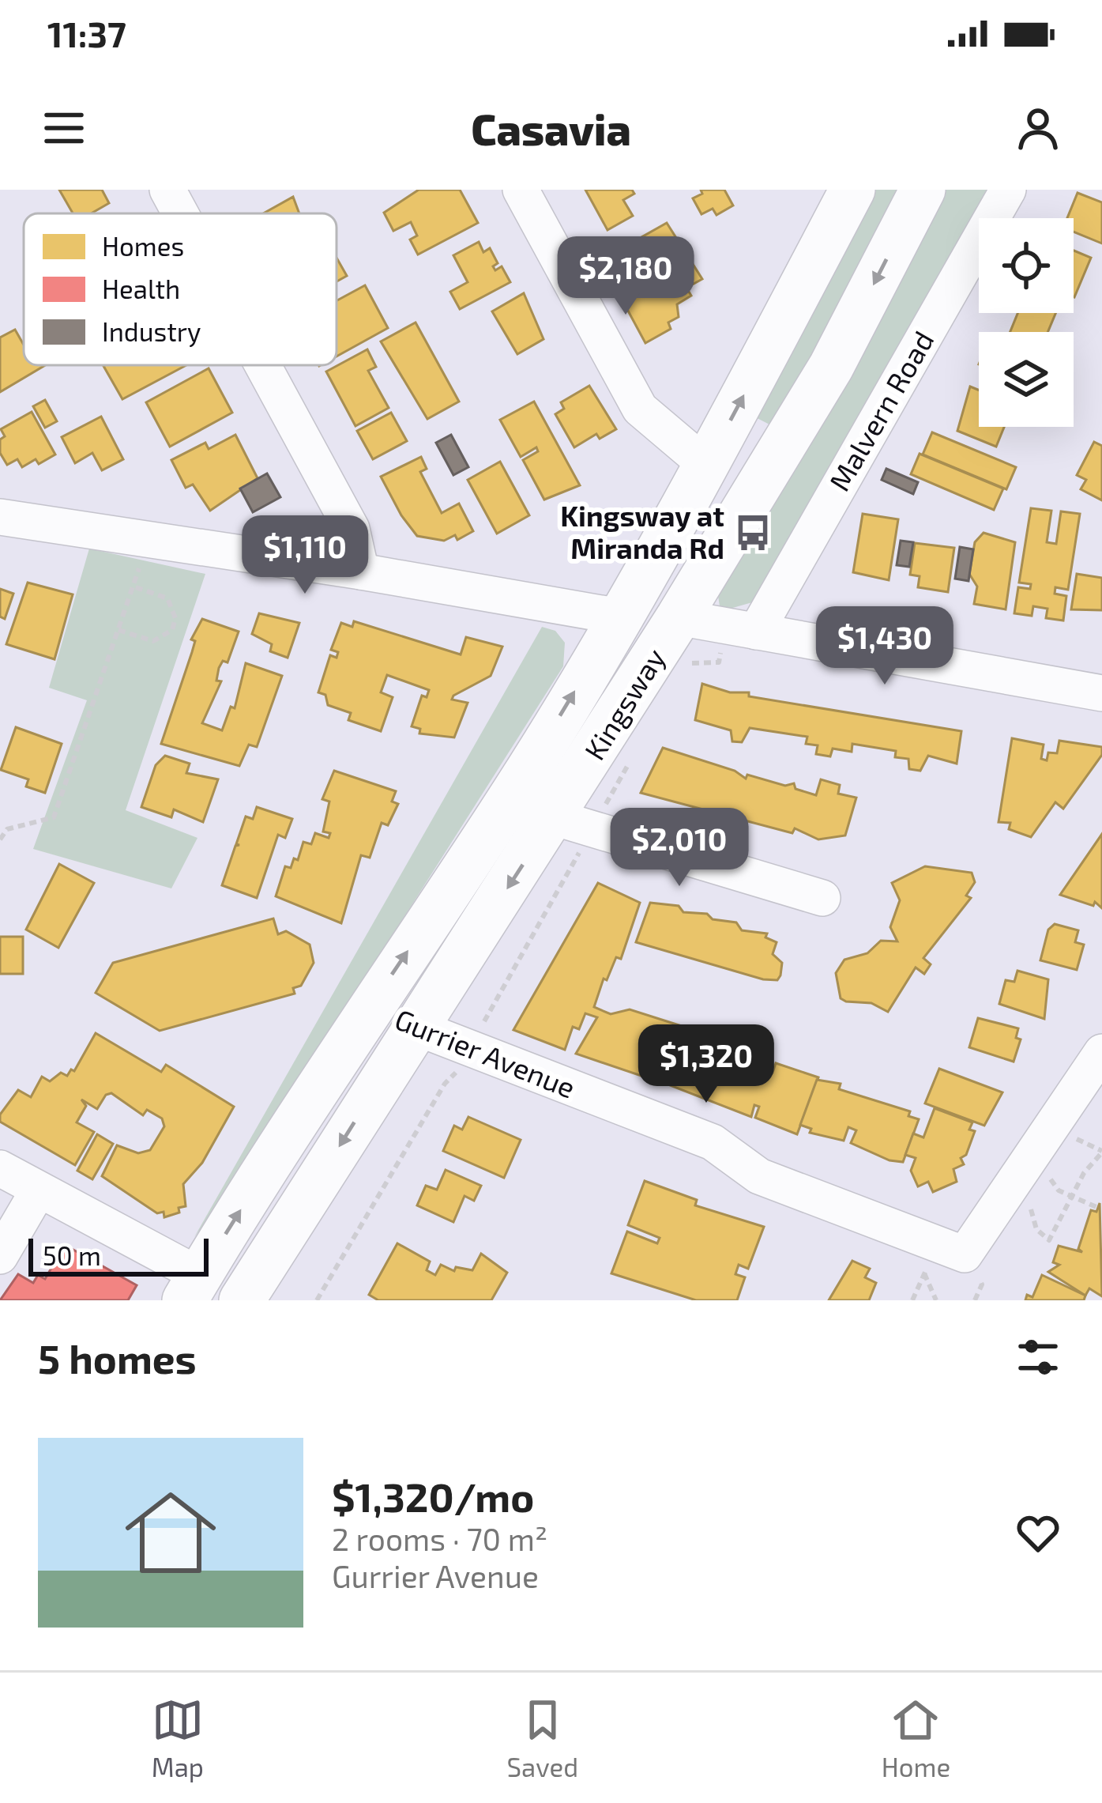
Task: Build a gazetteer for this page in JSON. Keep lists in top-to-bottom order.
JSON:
{
  "streets": {
    "main road": ["Kingsway", "Gurrier Avenue"],
    "street": ["Malvern Road"]
  },
  "crossings": [
    ["Kingsway", "Gurrier Avenue"]
  ],
  "places": {
    "bus stop": ["Kingsway at Miranda Rd"]
  },
  "legend": ["Homes", "Health", "Industry"],
  "scale_bar": "50 m",
  "page": {
    "status": "11:37",
    "header": "Casavia",
    "price": [
      "$2,180",
      "$1,110",
      "$1,430",
      "$2,010",
      "$1,320"
    ],
    "scale": "50 m",
    "heading": "5 homes",
    "list": [
      {
        "name": "$1,320/mo",
        "note": "2 rooms · 70 m² · Gurrier Avenue"
      }
    ],
    "tabs": ["Map", "Saved", "Home"]
  }
}
